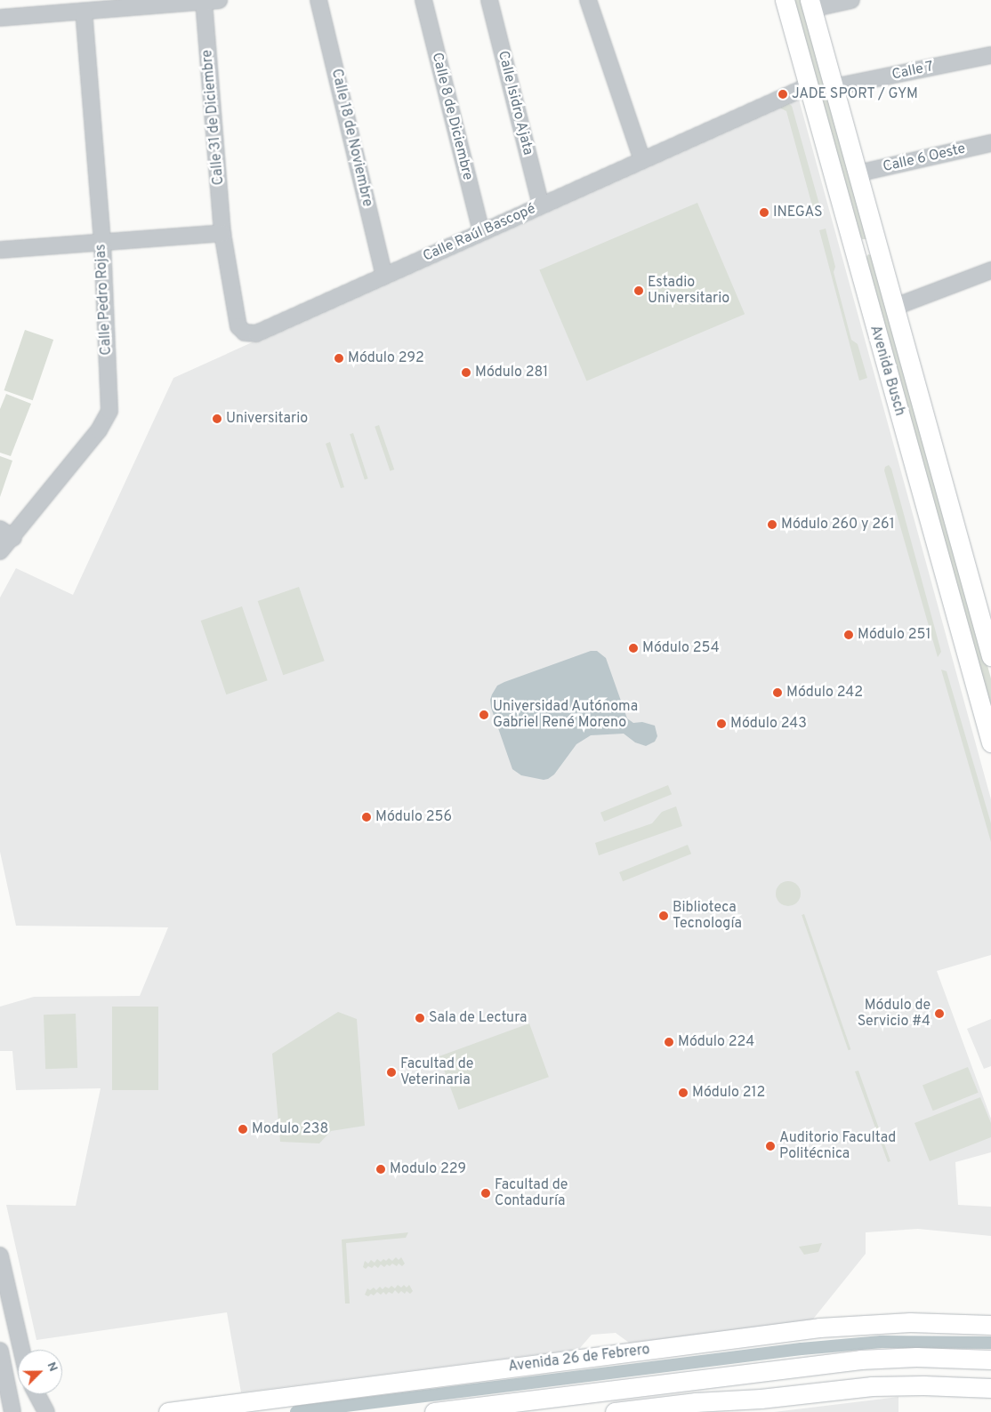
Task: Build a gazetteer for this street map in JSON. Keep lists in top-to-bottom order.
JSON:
{
  "streets": {
    "main road": ["Avenida Busch", "Avenida 26 de Febrero"],
    "street": [
      "Calle 7",
      "Calle Isidro Ajata",
      "Calle 8 de Diciembre",
      "Calle 31 de Diciembre",
      "Calle 18 de Noviembre",
      "Calle 6 Oeste",
      "Calle Raúl Bascopé",
      "Calle Pedro Rojas"
    ]
  },
  "crossings": [
    ["Calle 7", "Avenida Busch"],
    ["Calle Isidro Ajata", "Calle Raúl Bascopé"],
    ["Calle 8 de Diciembre", "Calle Raúl Bascopé"],
    ["Calle 31 de Diciembre", "Calle Raúl Bascopé"],
    ["Calle 18 de Noviembre", "Calle Raúl Bascopé"],
    ["Calle 6 Oeste", "Avenida Busch"],
    ["Calle Raúl Bascopé", "Avenida Busch"]
  ],
  "places": [
    "JADE SPORT / GYM",
    "INEGAS",
    "Estadio Universitario",
    "Módulo 292",
    "Módulo 281",
    "Universitario",
    "Módulo 260 y 261",
    "Módulo 251",
    "Módulo 254",
    "Módulo 242",
    "Universidad Autónoma Gabriel René Moreno",
    "Módulo 243",
    "Módulo 256",
    "Biblioteca Tecnología",
    "Módulo de Servicio #4",
    "Sala de Lectura",
    "Módulo 224",
    "Facultad de Veterinaria",
    "Módulo 212",
    "Modulo 238",
    "Auditorio Facultad Politécnica",
    "Modulo 229",
    "Facultad de Contaduría"
  ],
  "north": "top right"
}
